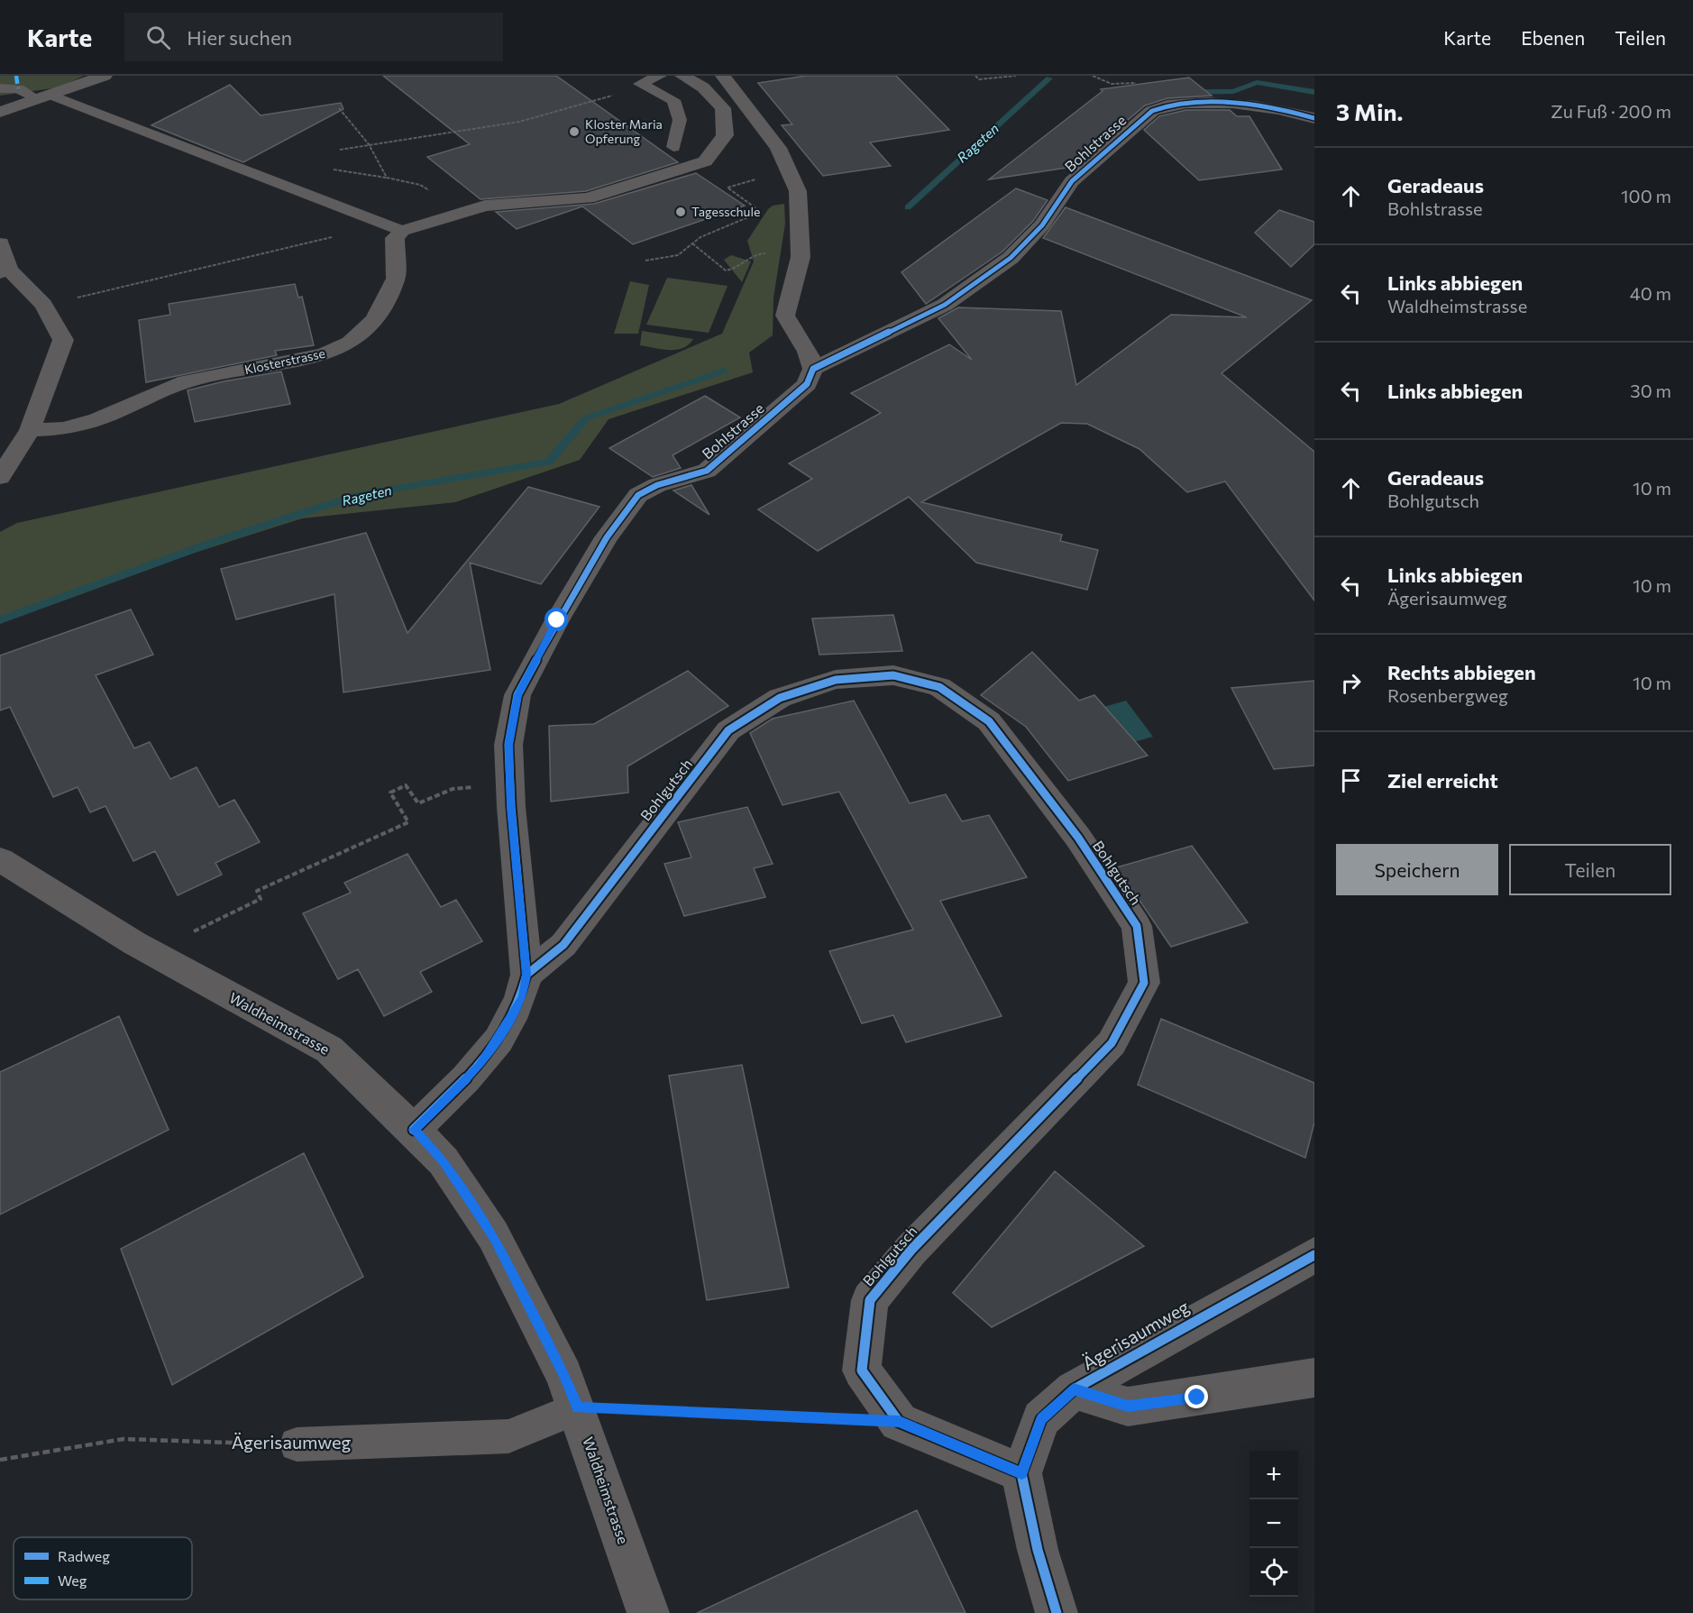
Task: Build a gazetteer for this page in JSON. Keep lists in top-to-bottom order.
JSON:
{
  "streets": {
    "street": [
      "Bohlstrasse",
      "Klosterstrasse",
      "Bohlgutsch",
      "Waldheimstrasse",
      "Ägerisaumweg"
    ]
  },
  "crossings": [
    ["Bohlstrasse", "Bohlgutsch"],
    ["Bohlstrasse", "Waldheimstrasse"],
    ["Waldheimstrasse", "Ägerisaumweg"]
  ],
  "water": ["Rageten"],
  "places": ["Kloster Maria Opferung", "Tagesschule"],
  "legend": ["Radweg", "Weg"],
  "page": {
    "header": "Karte",
    "search": "Hier suchen",
    "nav": ["Karte", "Ebenen", "Teilen"],
    "heading": ["3 Min.", "Zu Fuß · 200 m"],
    "list": [
      ["Geradeaus", "Bohlstrasse", "100 m"],
      ["Links abbiegen", "Waldheimstrasse", "40 m"],
      ["Links abbiegen", "30 m"],
      ["Geradeaus", "Bohlgutsch", "10 m"],
      ["Links abbiegen", "Ägerisaumweg", "10 m"],
      ["Rechts abbiegen", "Rosenbergweg", "10 m"],
      "Ziel erreicht"
    ],
    "buttons": ["Speichern", "Teilen"],
    "map_buttons": ["+", "−"]
  }
}
